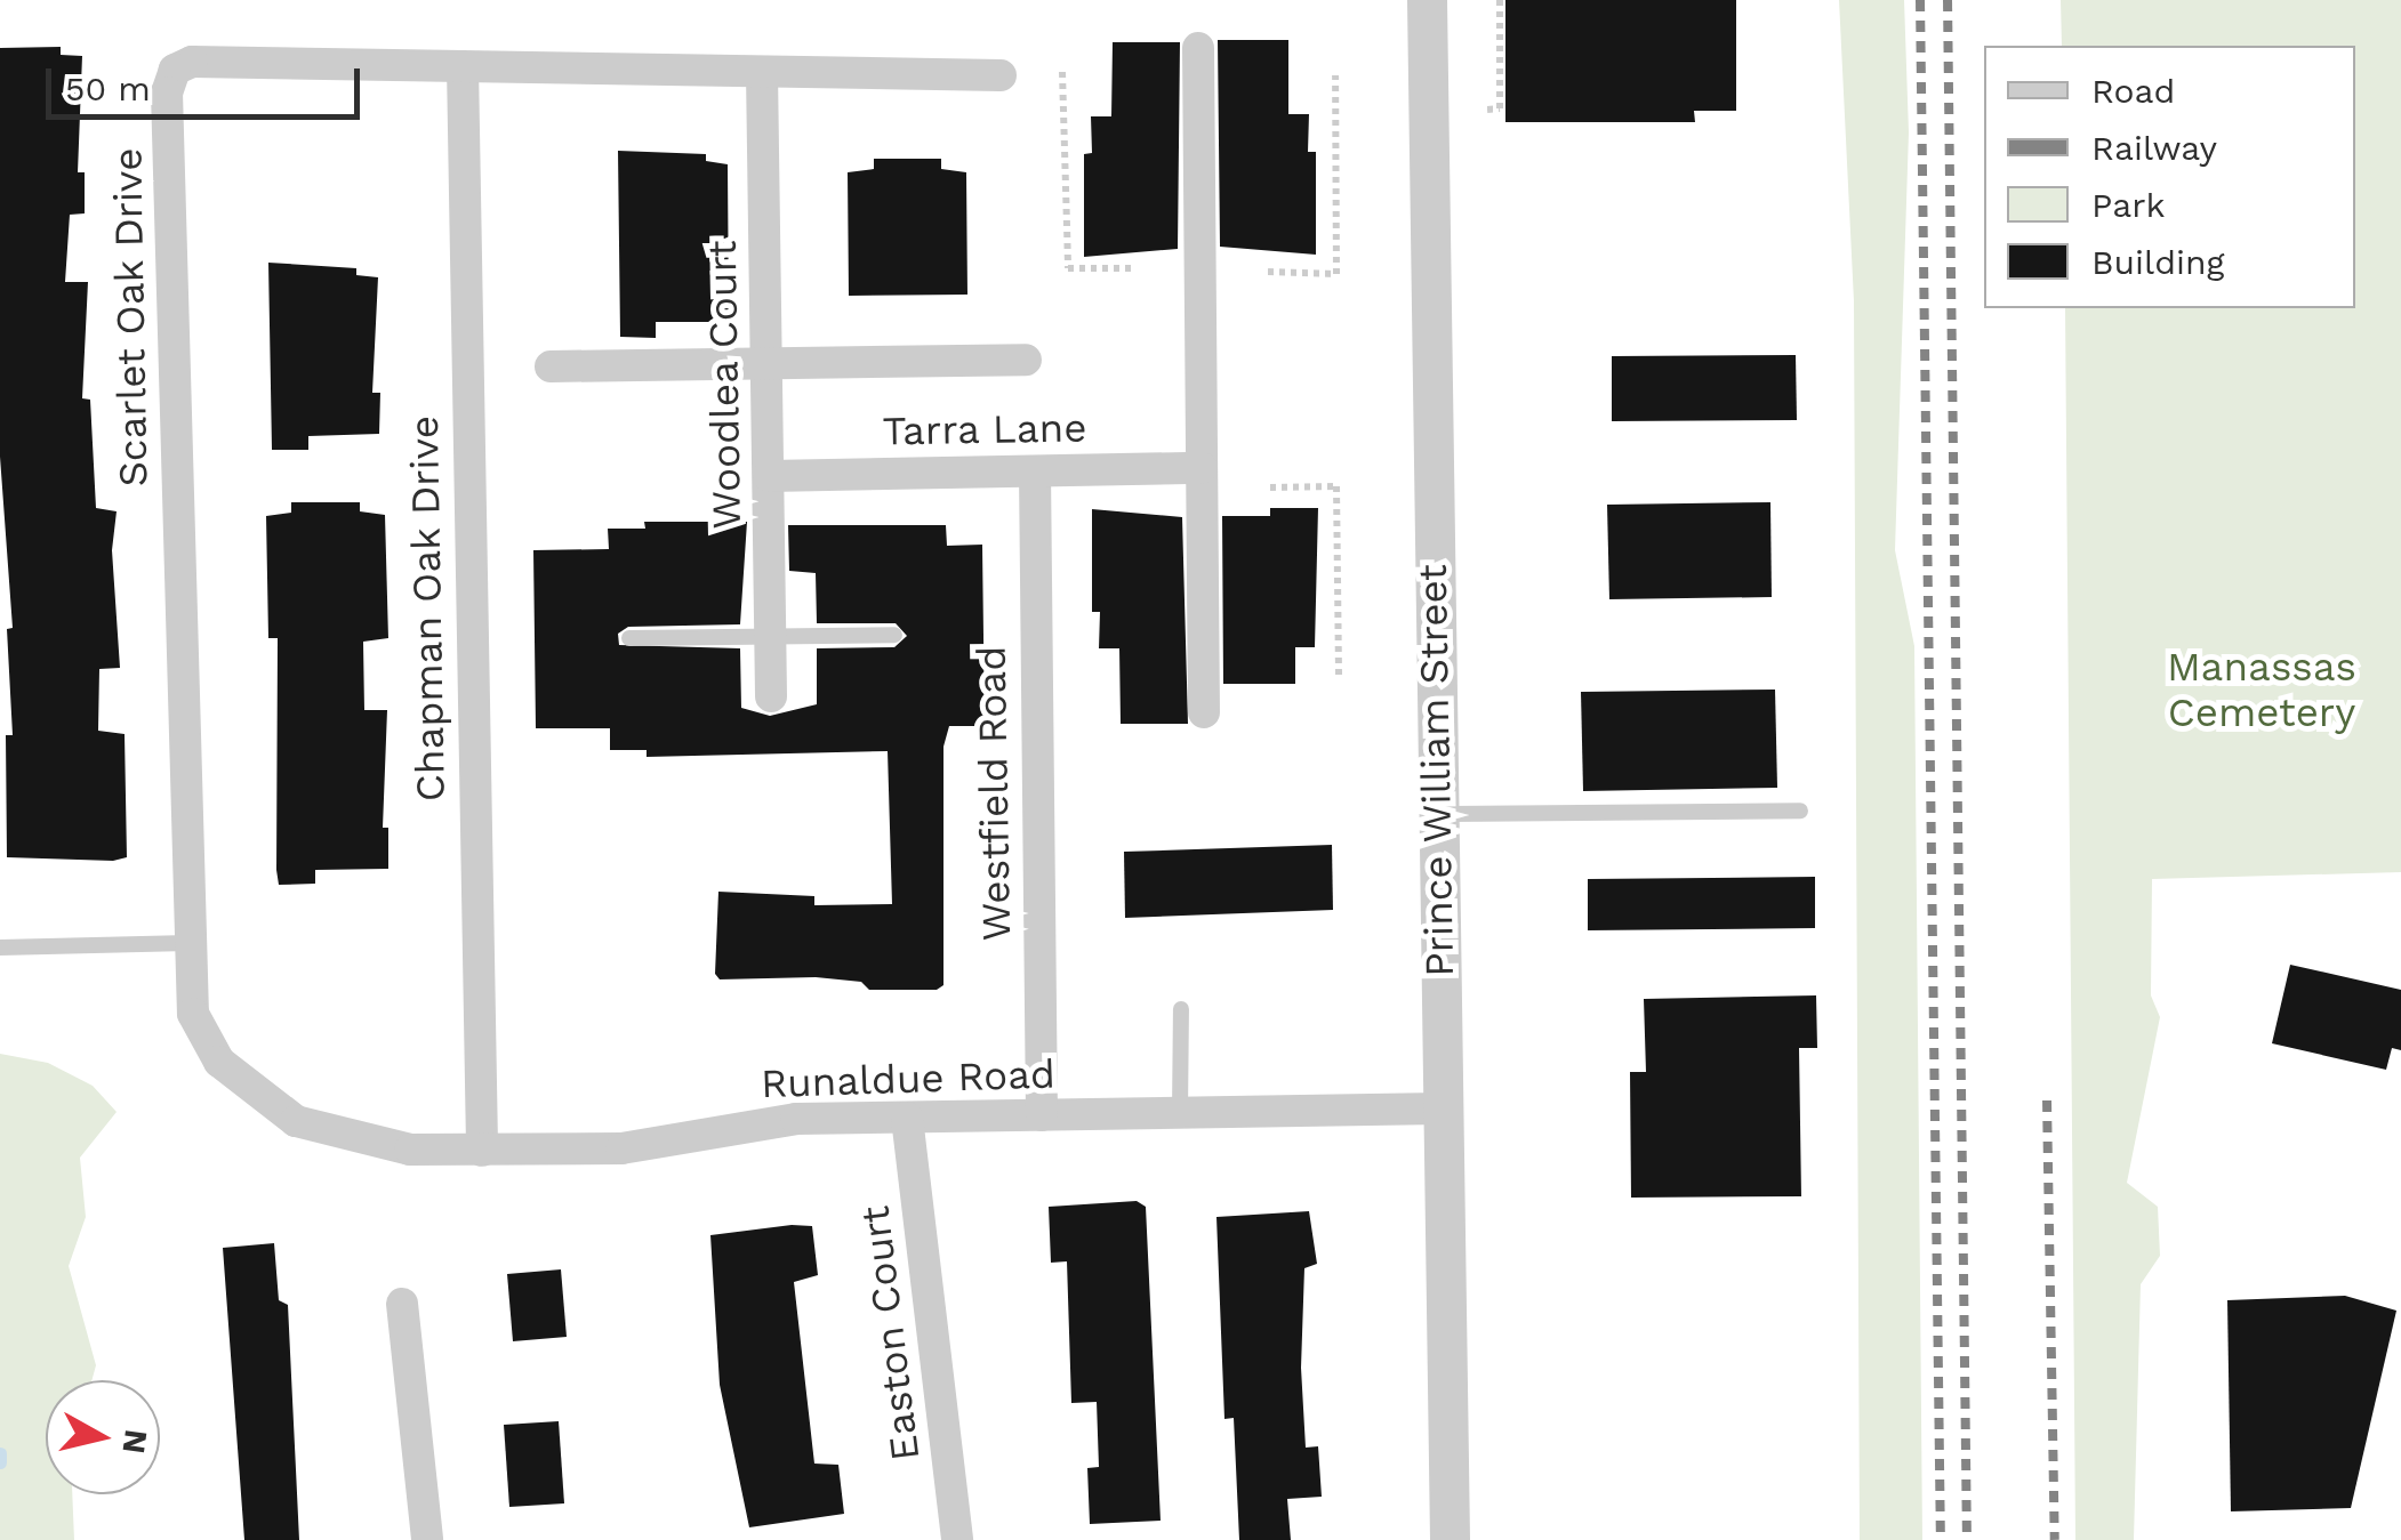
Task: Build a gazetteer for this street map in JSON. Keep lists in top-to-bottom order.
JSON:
{
  "streets": {
    "street": [
      "Scarlet Oak Drive",
      "Woodlea Court",
      "Tarra Lane",
      "Chapman Oak Drive",
      "Prince William Street",
      "Westfield Road",
      "Runaldue Road",
      "Easton Court"
    ]
  },
  "crossings": [
    ["Scarlet Oak Drive", "Woodlea Court"],
    ["Scarlet Oak Drive", "Chapman Oak Drive"],
    ["Scarlet Oak Drive", "Runaldue Road"],
    ["Woodlea Court", "Tarra Lane"],
    ["Tarra Lane", "Westfield Road"],
    ["Chapman Oak Drive", "Runaldue Road"],
    ["Prince William Street", "Runaldue Road"],
    ["Westfield Road", "Runaldue Road"],
    ["Runaldue Road", "Easton Court"]
  ],
  "parks": ["Manassas Cemetery"],
  "legend": [
    "Road",
    "Railway",
    "Park",
    "Building"
  ],
  "scale_bar": "50 m",
  "north": "right"
}
